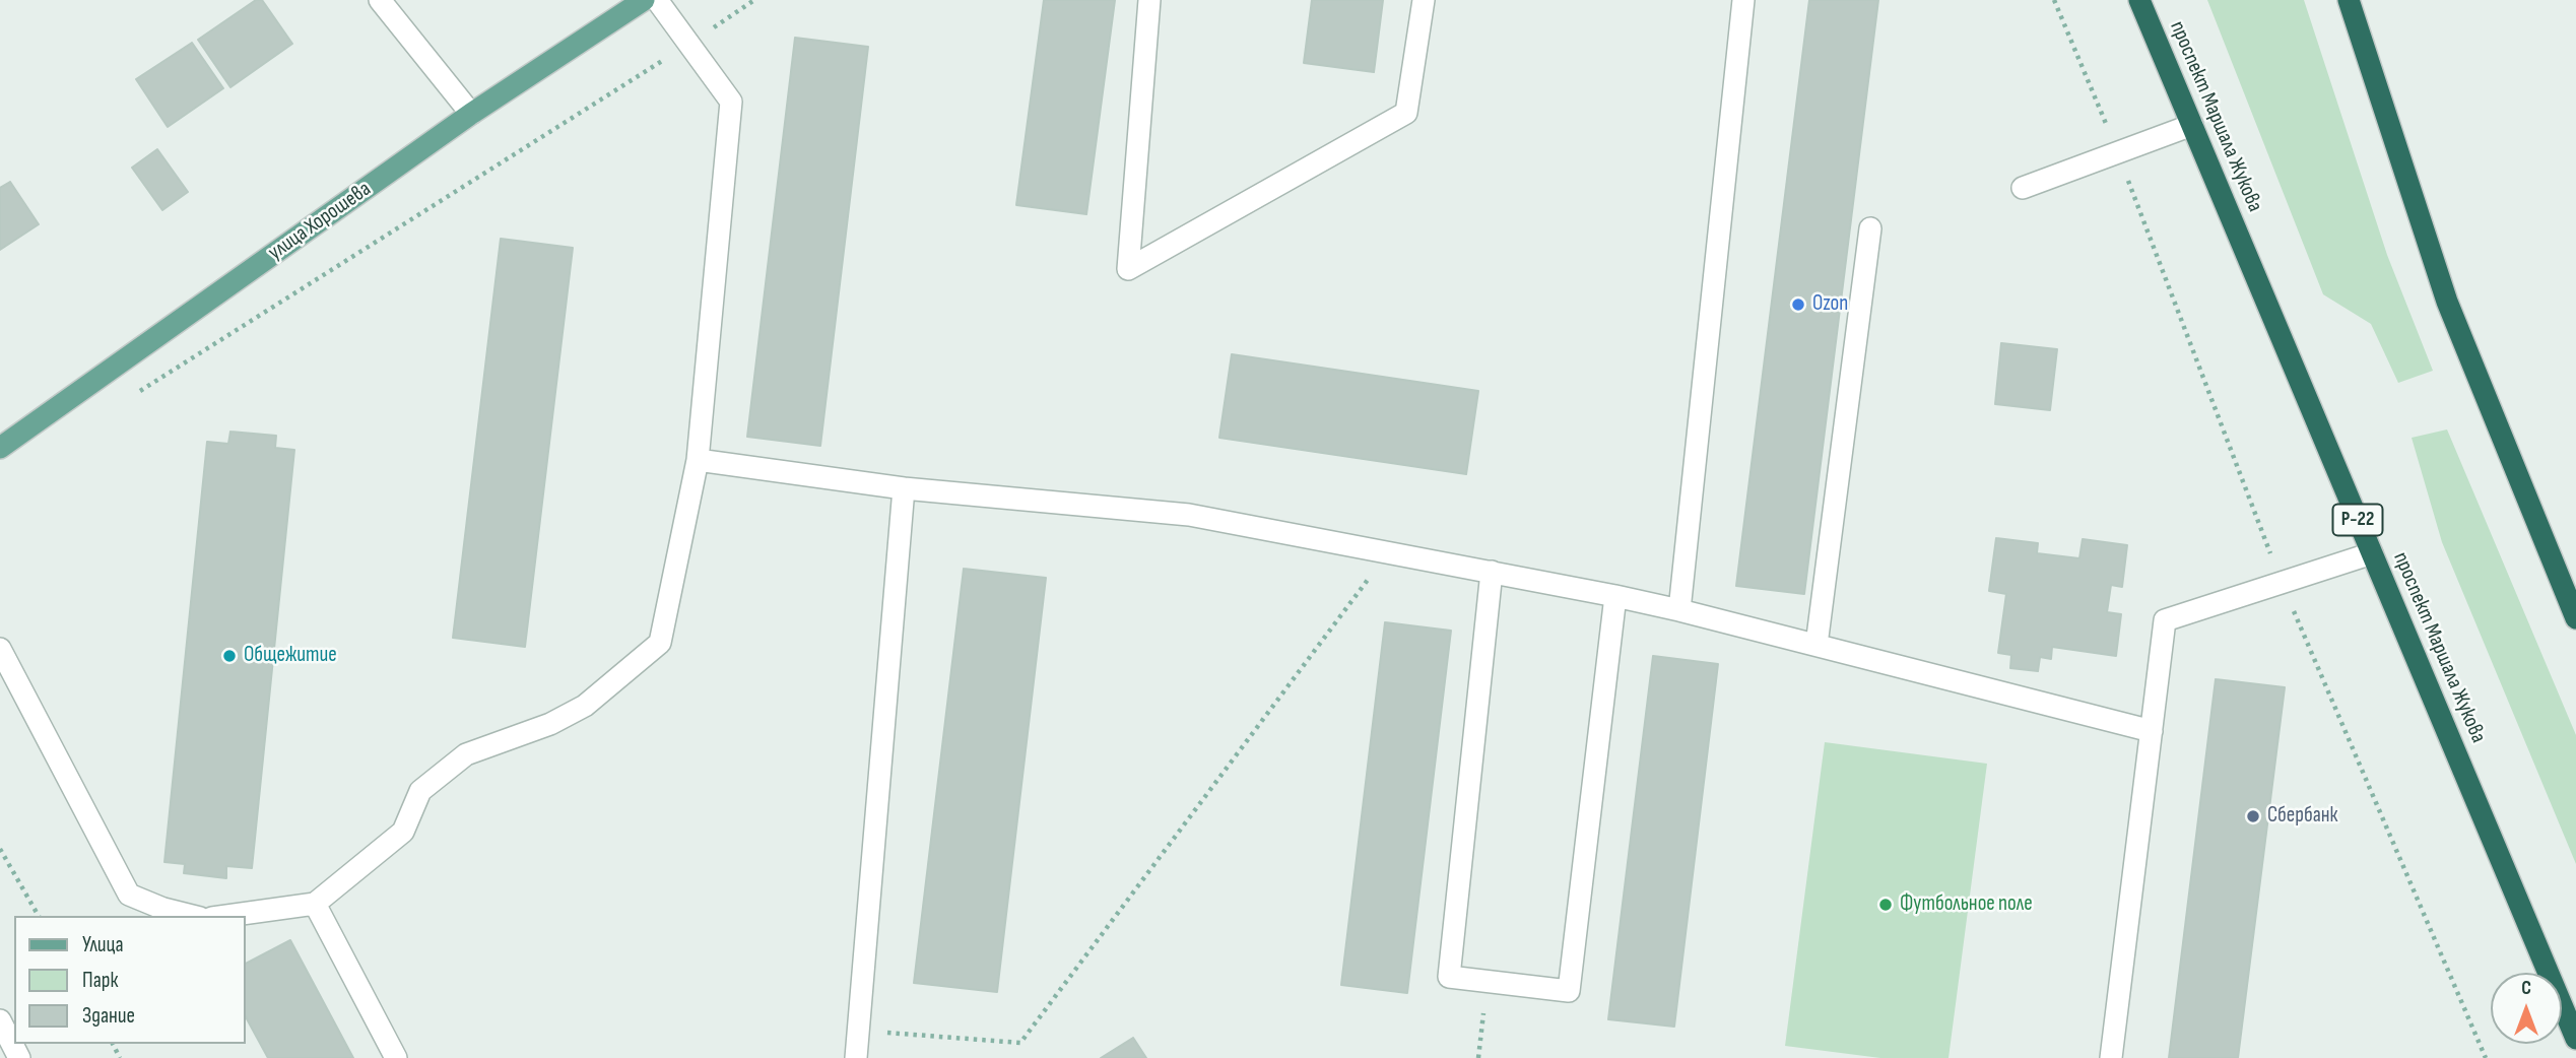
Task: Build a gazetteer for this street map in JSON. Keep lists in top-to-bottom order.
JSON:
{
  "streets": {
    "highway": ["проспект Маршала Жукова", "Р-22"],
    "main road": ["улица Хорошева"]
  },
  "places": [
    "Ozon",
    "Общежитие",
    "Сбербанк",
    "Футбольное поле"
  ],
  "legend": ["Улица", "Парк", "Здание"],
  "north": "top"
}
